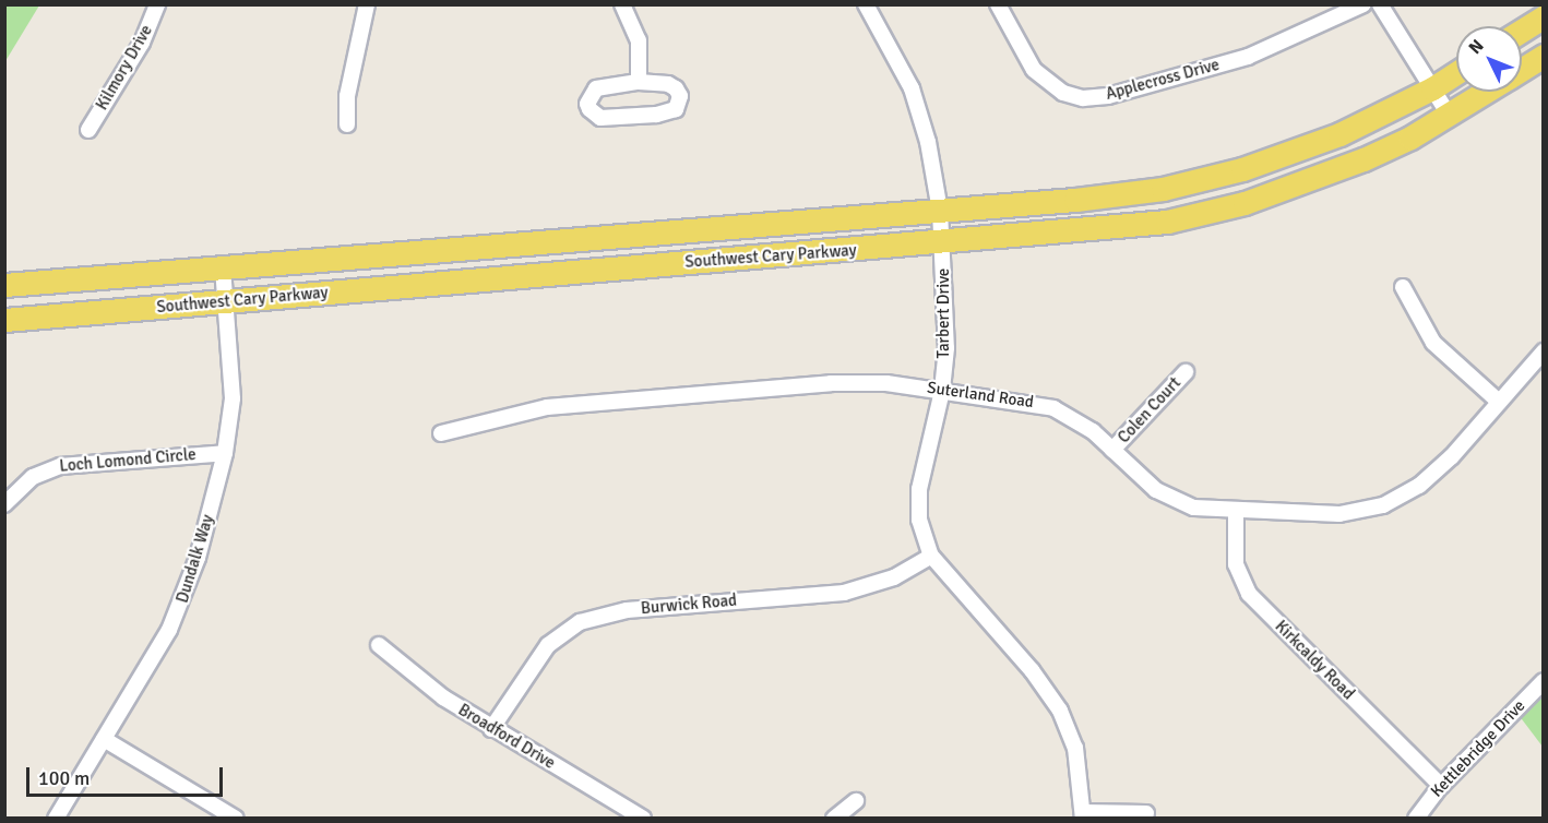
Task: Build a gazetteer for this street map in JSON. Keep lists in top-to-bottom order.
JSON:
{
  "streets": {
    "main road": ["Southwest Cary Parkway"],
    "street": [
      "Kilmory Drive",
      "Applecross Drive",
      "Tarbert Drive",
      "Suterland Road",
      "Colen Court",
      "Loch Lomond Circle",
      "Dundalk Way",
      "Burwick Road",
      "Kirkcaldy Road",
      "Broadford Drive",
      "Kettlebridge Drive"
    ]
  },
  "crossings": [
    ["Southwest Cary Parkway", "Tarbert Drive"],
    ["Southwest Cary Parkway", "Dundalk Way"],
    ["Tarbert Drive", "Suterland Road"],
    ["Tarbert Drive", "Burwick Road"],
    ["Suterland Road", "Colen Court"],
    ["Suterland Road", "Kirkcaldy Road"],
    ["Loch Lomond Circle", "Dundalk Way"],
    ["Burwick Road", "Broadford Drive"],
    ["Kirkcaldy Road", "Kettlebridge Drive"]
  ],
  "scale_bar": "100 m",
  "north": "top left"
}
